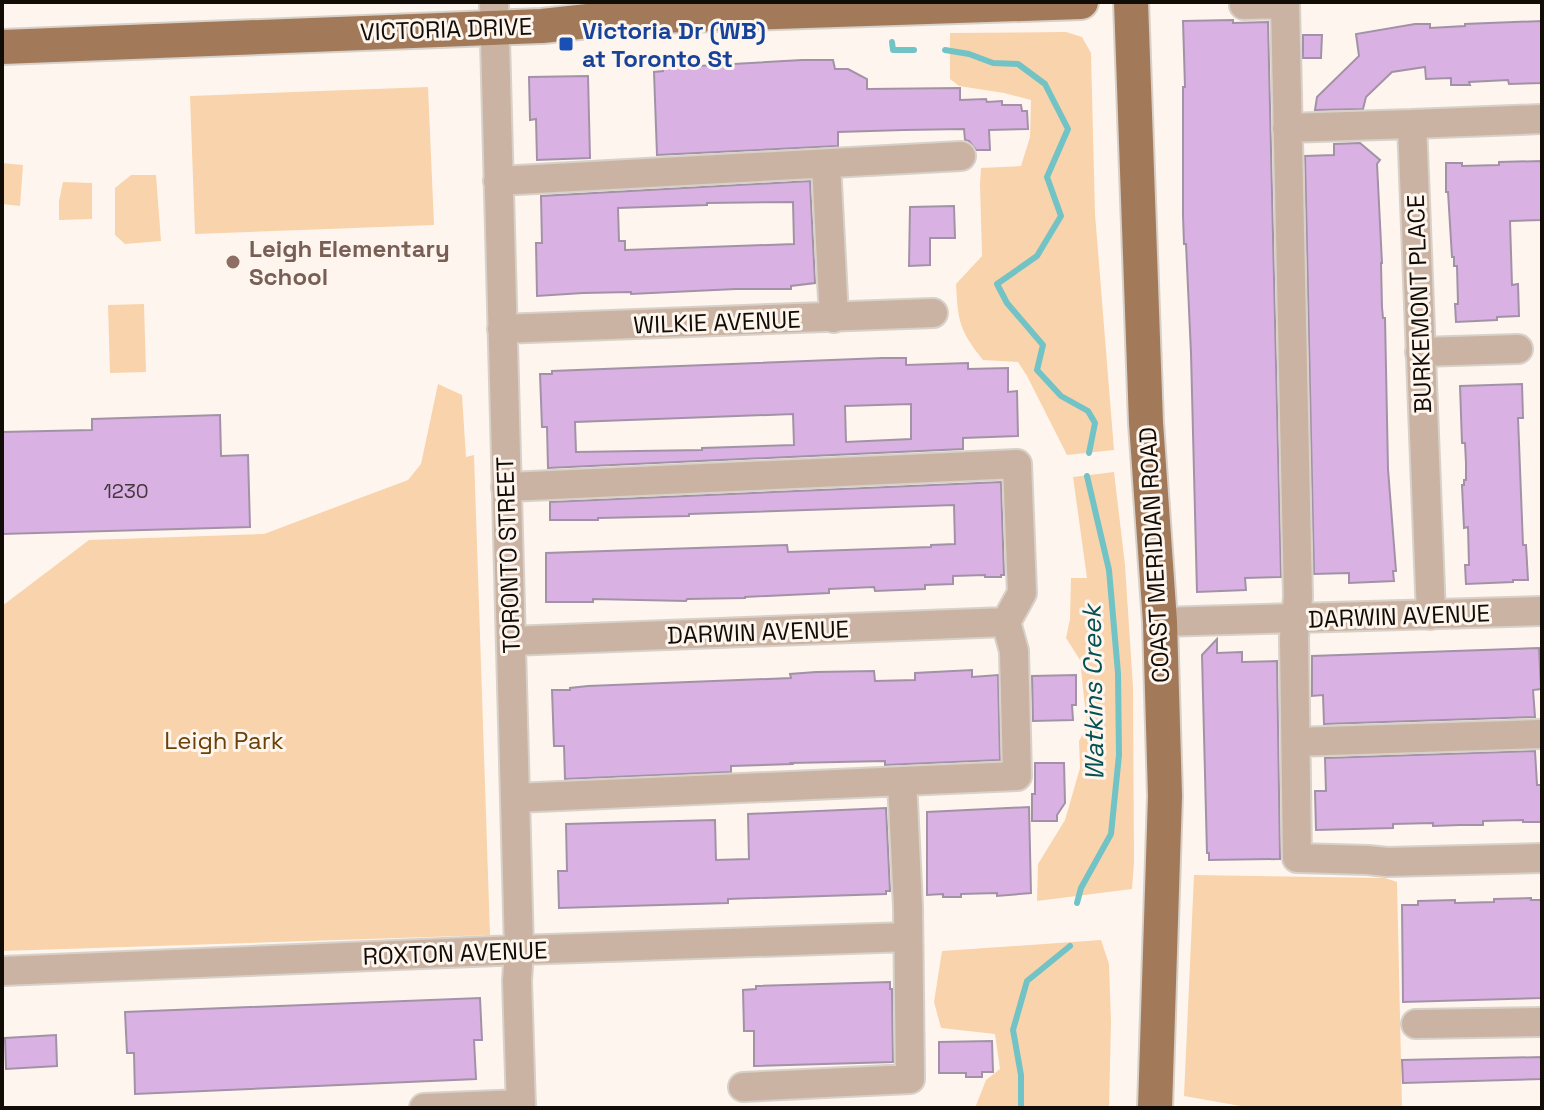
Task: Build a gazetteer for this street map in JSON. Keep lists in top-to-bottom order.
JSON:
{
  "streets": {
    "main road": ["VICTORIA DRIVE", "COAST MERIDIAN ROAD"],
    "street": [
      "BURKEMONT PLACE",
      "WILKIE AVENUE",
      "TORONTO STREET",
      "DARWIN AVENUE",
      "ROXTON AVENUE"
    ]
  },
  "crossings": [
    ["VICTORIA DRIVE", "TORONTO STREET"],
    ["BURKEMONT PLACE", "DARWIN AVENUE"],
    ["WILKIE AVENUE", "TORONTO STREET"],
    ["TORONTO STREET", "DARWIN AVENUE"],
    ["TORONTO STREET", "ROXTON AVENUE"],
    ["COAST MERIDIAN ROAD", "DARWIN AVENUE"]
  ],
  "water": ["Watkins Creek"],
  "parks": ["Leigh Park"],
  "places": {
    "transit": ["Victoria Dr (WB) at Toronto St"],
    "other": ["Leigh Elementary School"]
  },
  "house_numbers": ["1230"]
}
